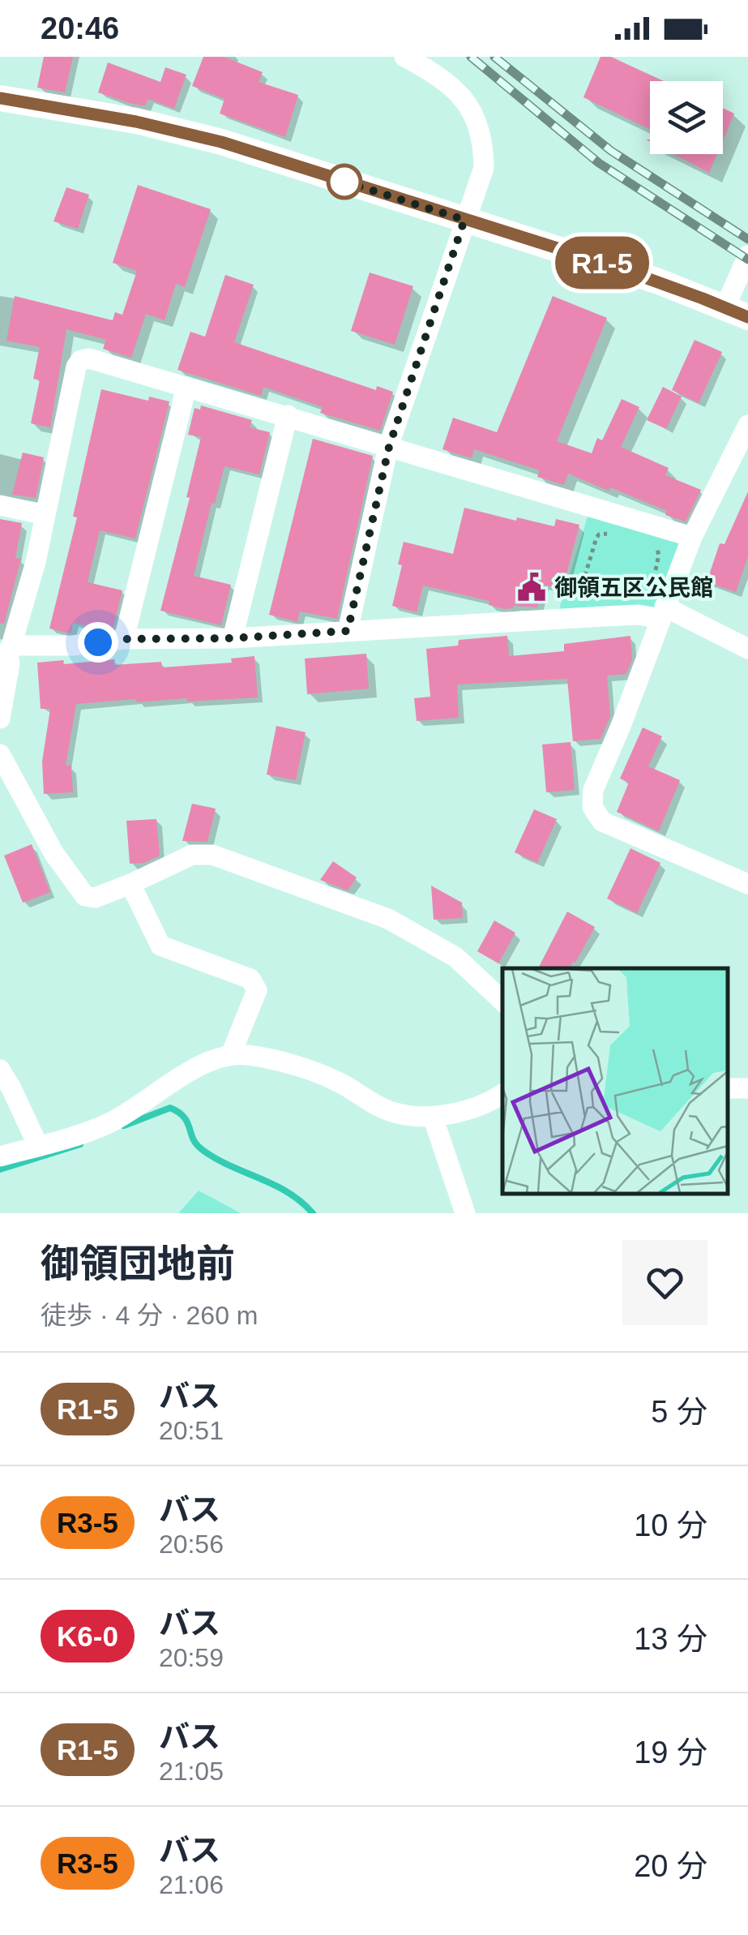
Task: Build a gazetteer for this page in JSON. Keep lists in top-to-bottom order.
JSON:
{
  "places": {
    "public building": ["御領五区公民館"]
  },
  "lines": ["bus line R1-5"],
  "page": {
    "status": "20:46",
    "on_map": "R1-5",
    "heading": ["御領団地前", "徒歩 · 4 分 · 260 m"],
    "list": [
      {
        "mark": "R1-5",
        "name": "バス",
        "note": "20:51",
        "value": "5 分"
      },
      {
        "mark": "R3-5",
        "name": "バス",
        "note": "20:56",
        "value": "10 分"
      },
      {
        "mark": "K6-0",
        "name": "バス",
        "note": "20:59",
        "value": "13 分"
      },
      {
        "mark": "R1-5",
        "name": "バス",
        "note": "21:05",
        "value": "19 分"
      },
      {
        "mark": "R3-5",
        "name": "バス",
        "note": "21:06",
        "value": "20 分"
      }
    ]
  }
}
